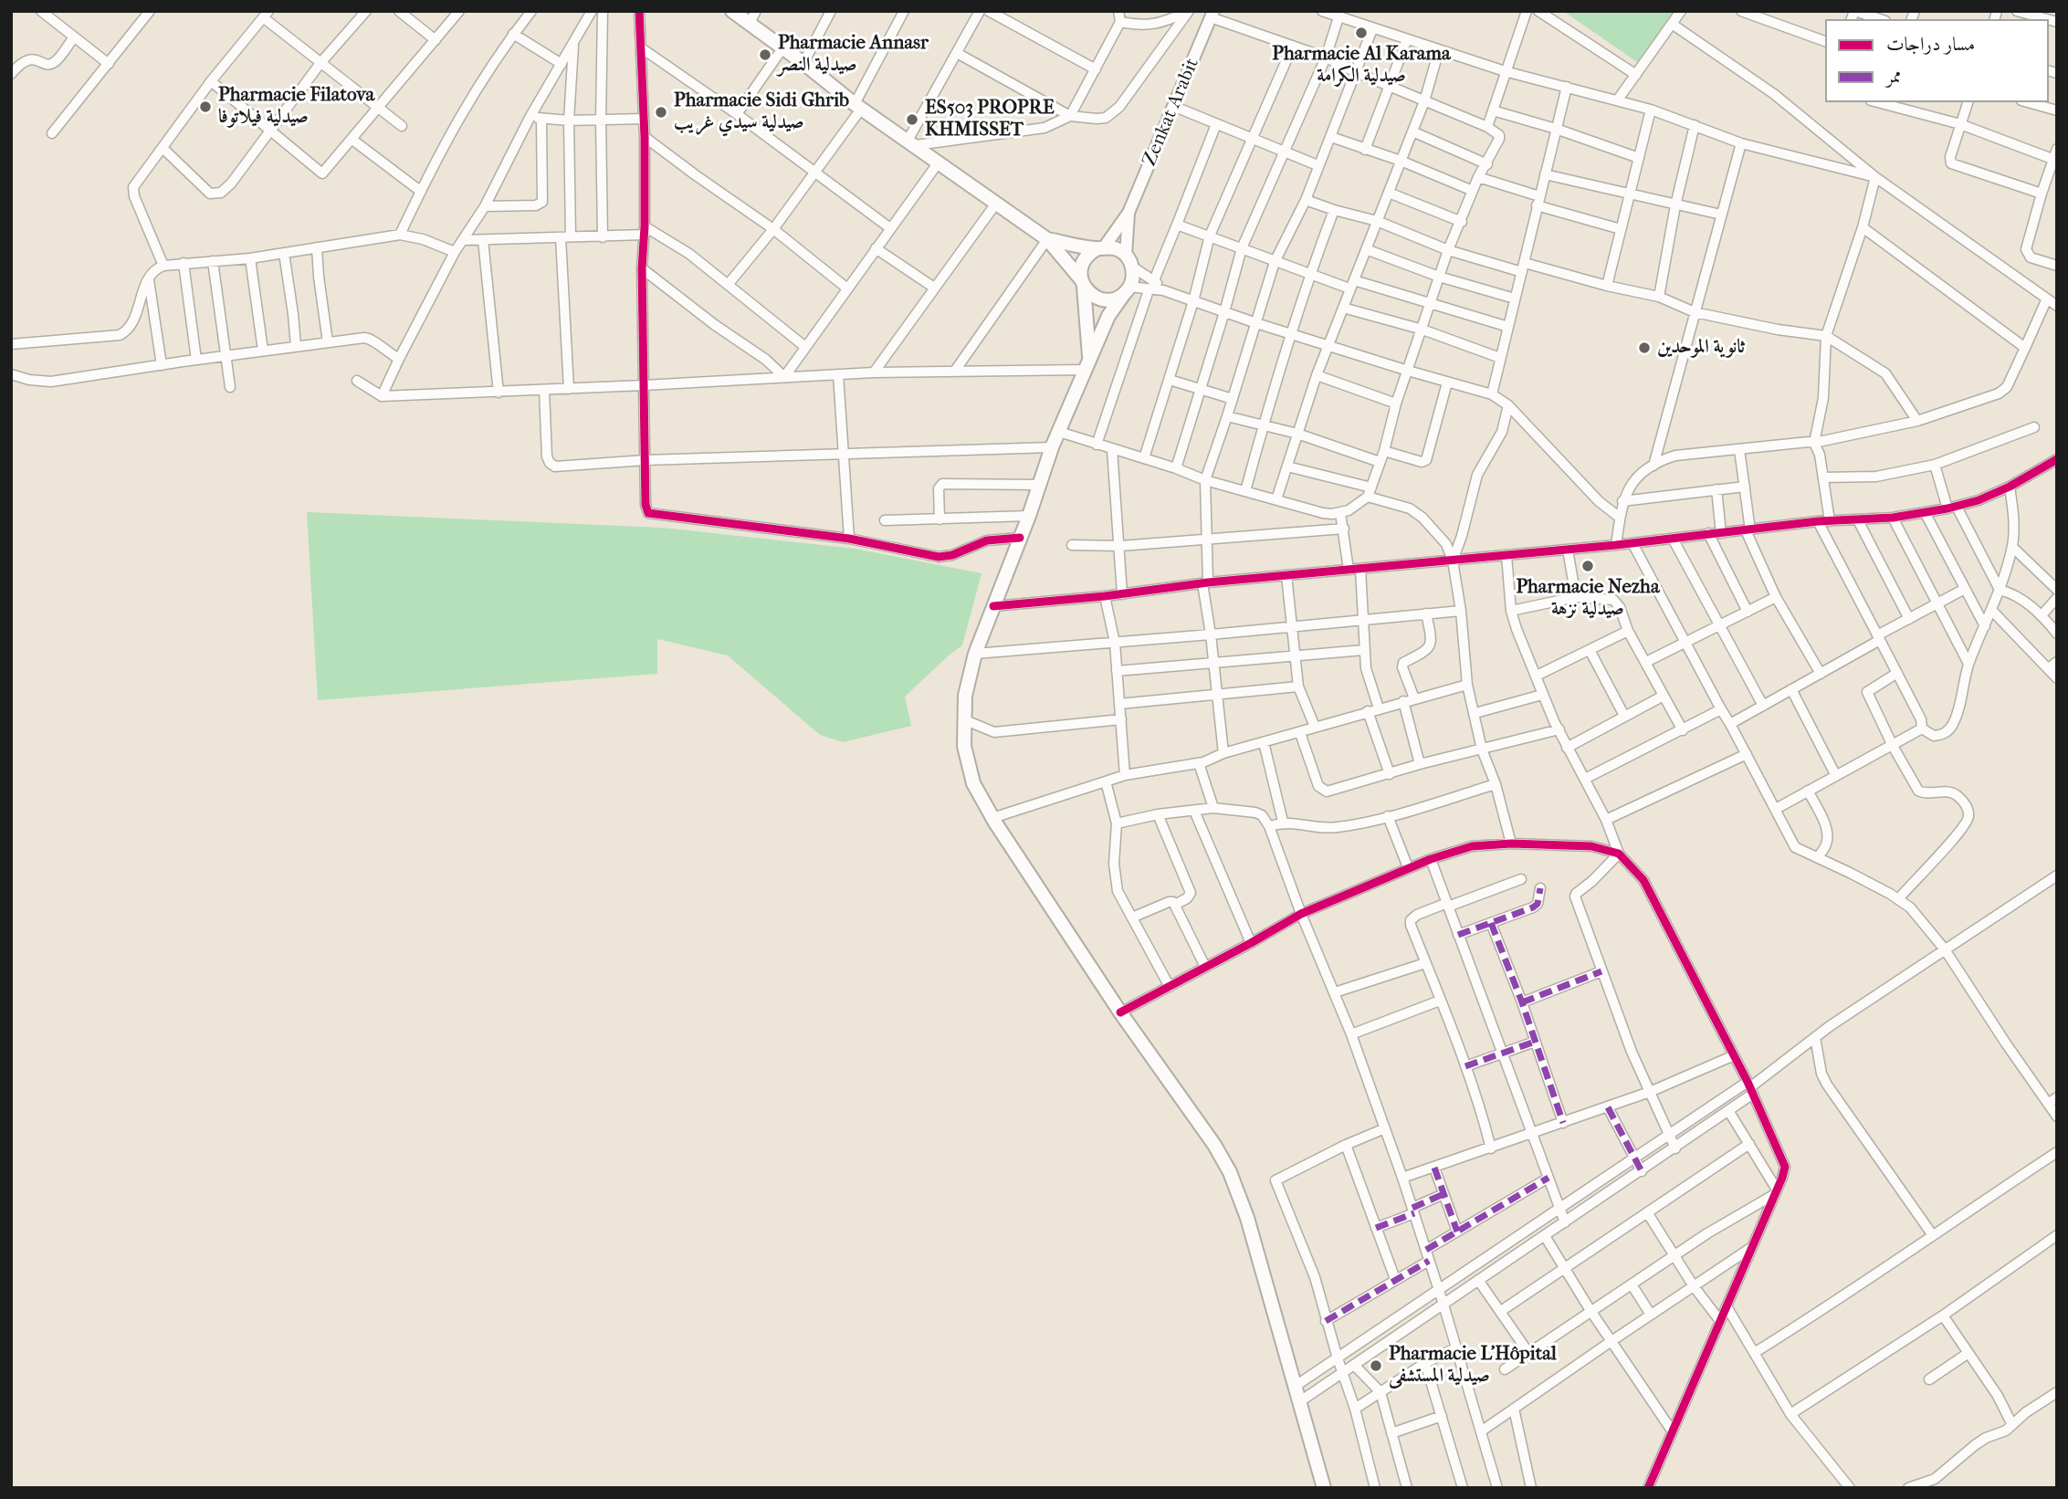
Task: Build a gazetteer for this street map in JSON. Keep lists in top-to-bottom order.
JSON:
{
  "streets": {
    "street": ["Zenkat Arabit"]
  },
  "places": [
    "Pharmacie Al Karama صيدلية الكرامة",
    "Pharmacie Annasr صيدلية النصر",
    "Pharmacie Filatova صيدلية فيلاتوفا",
    "Pharmacie Sidi Ghrib صيدلية سيدي غريب",
    "ES503 PROPRE KHMISSET",
    "ثانوية الموحدين",
    "Pharmacie Nezha صيدلية نزهة",
    "Pharmacie L'Hôpital صيدلية المستشفى"
  ],
  "legend": ["مسار دراجات", "ممر"]
}
